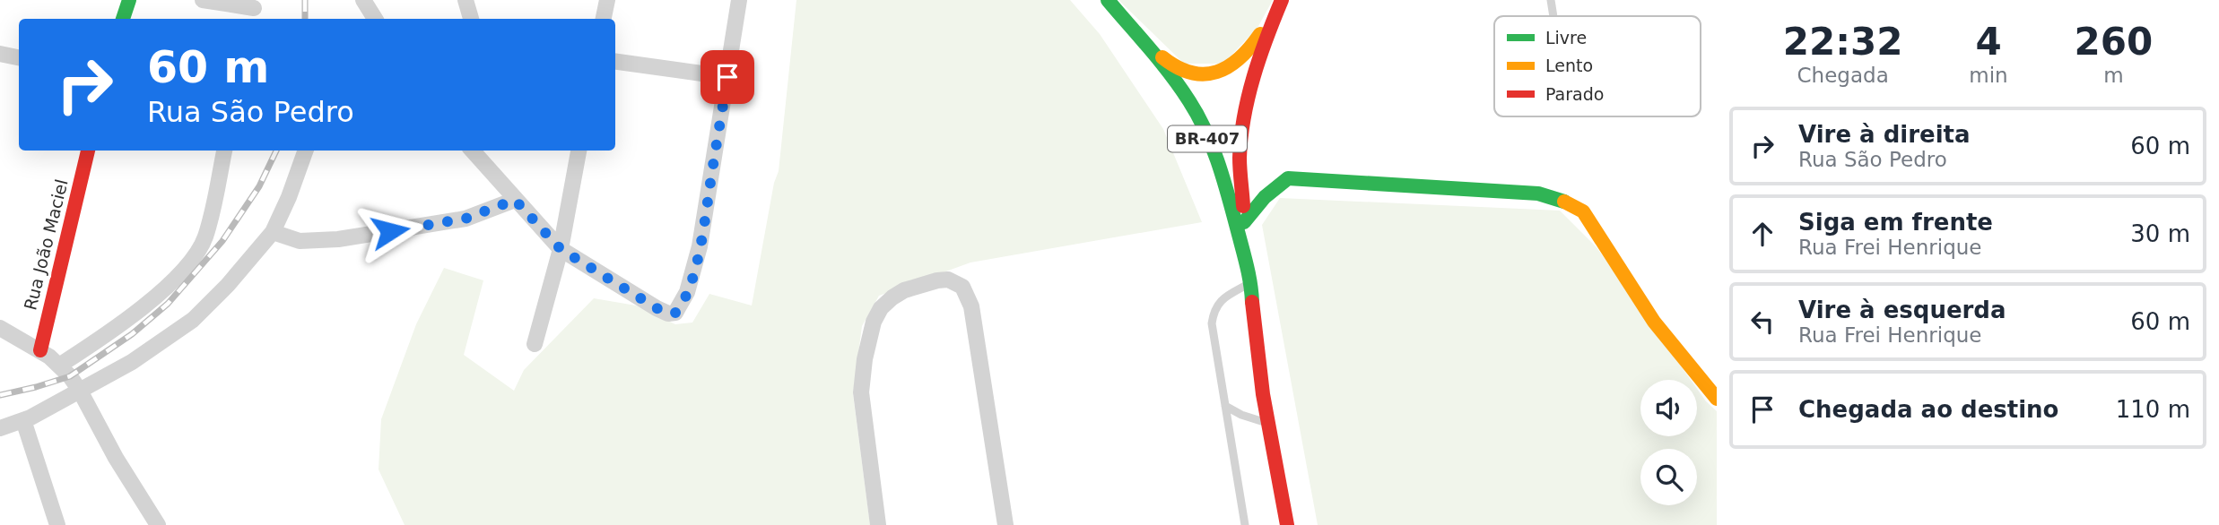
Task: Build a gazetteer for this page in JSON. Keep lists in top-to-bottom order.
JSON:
{
  "streets": {
    "main road": ["BR-407", "Rua João Maciel"]
  },
  "legend": ["Livre", "Lento", "Parado"],
  "page": {
    "eta": [
      "22:32",
      "Chegada",
      "4",
      "min",
      "260",
      "m"
    ],
    "turn": ["60 m", "Rua São Pedro"],
    "list": [
      {
        "name": "Vire à direita",
        "note": "Rua São Pedro",
        "value": "60 m"
      },
      {
        "name": "Siga em frente",
        "note": "Rua Frei Henrique",
        "value": "30 m"
      },
      {
        "name": "Vire à esquerda",
        "note": "Rua Frei Henrique",
        "value": "60 m"
      },
      {
        "name": "Chegada ao destino",
        "value": "110 m"
      }
    ]
  }
}
